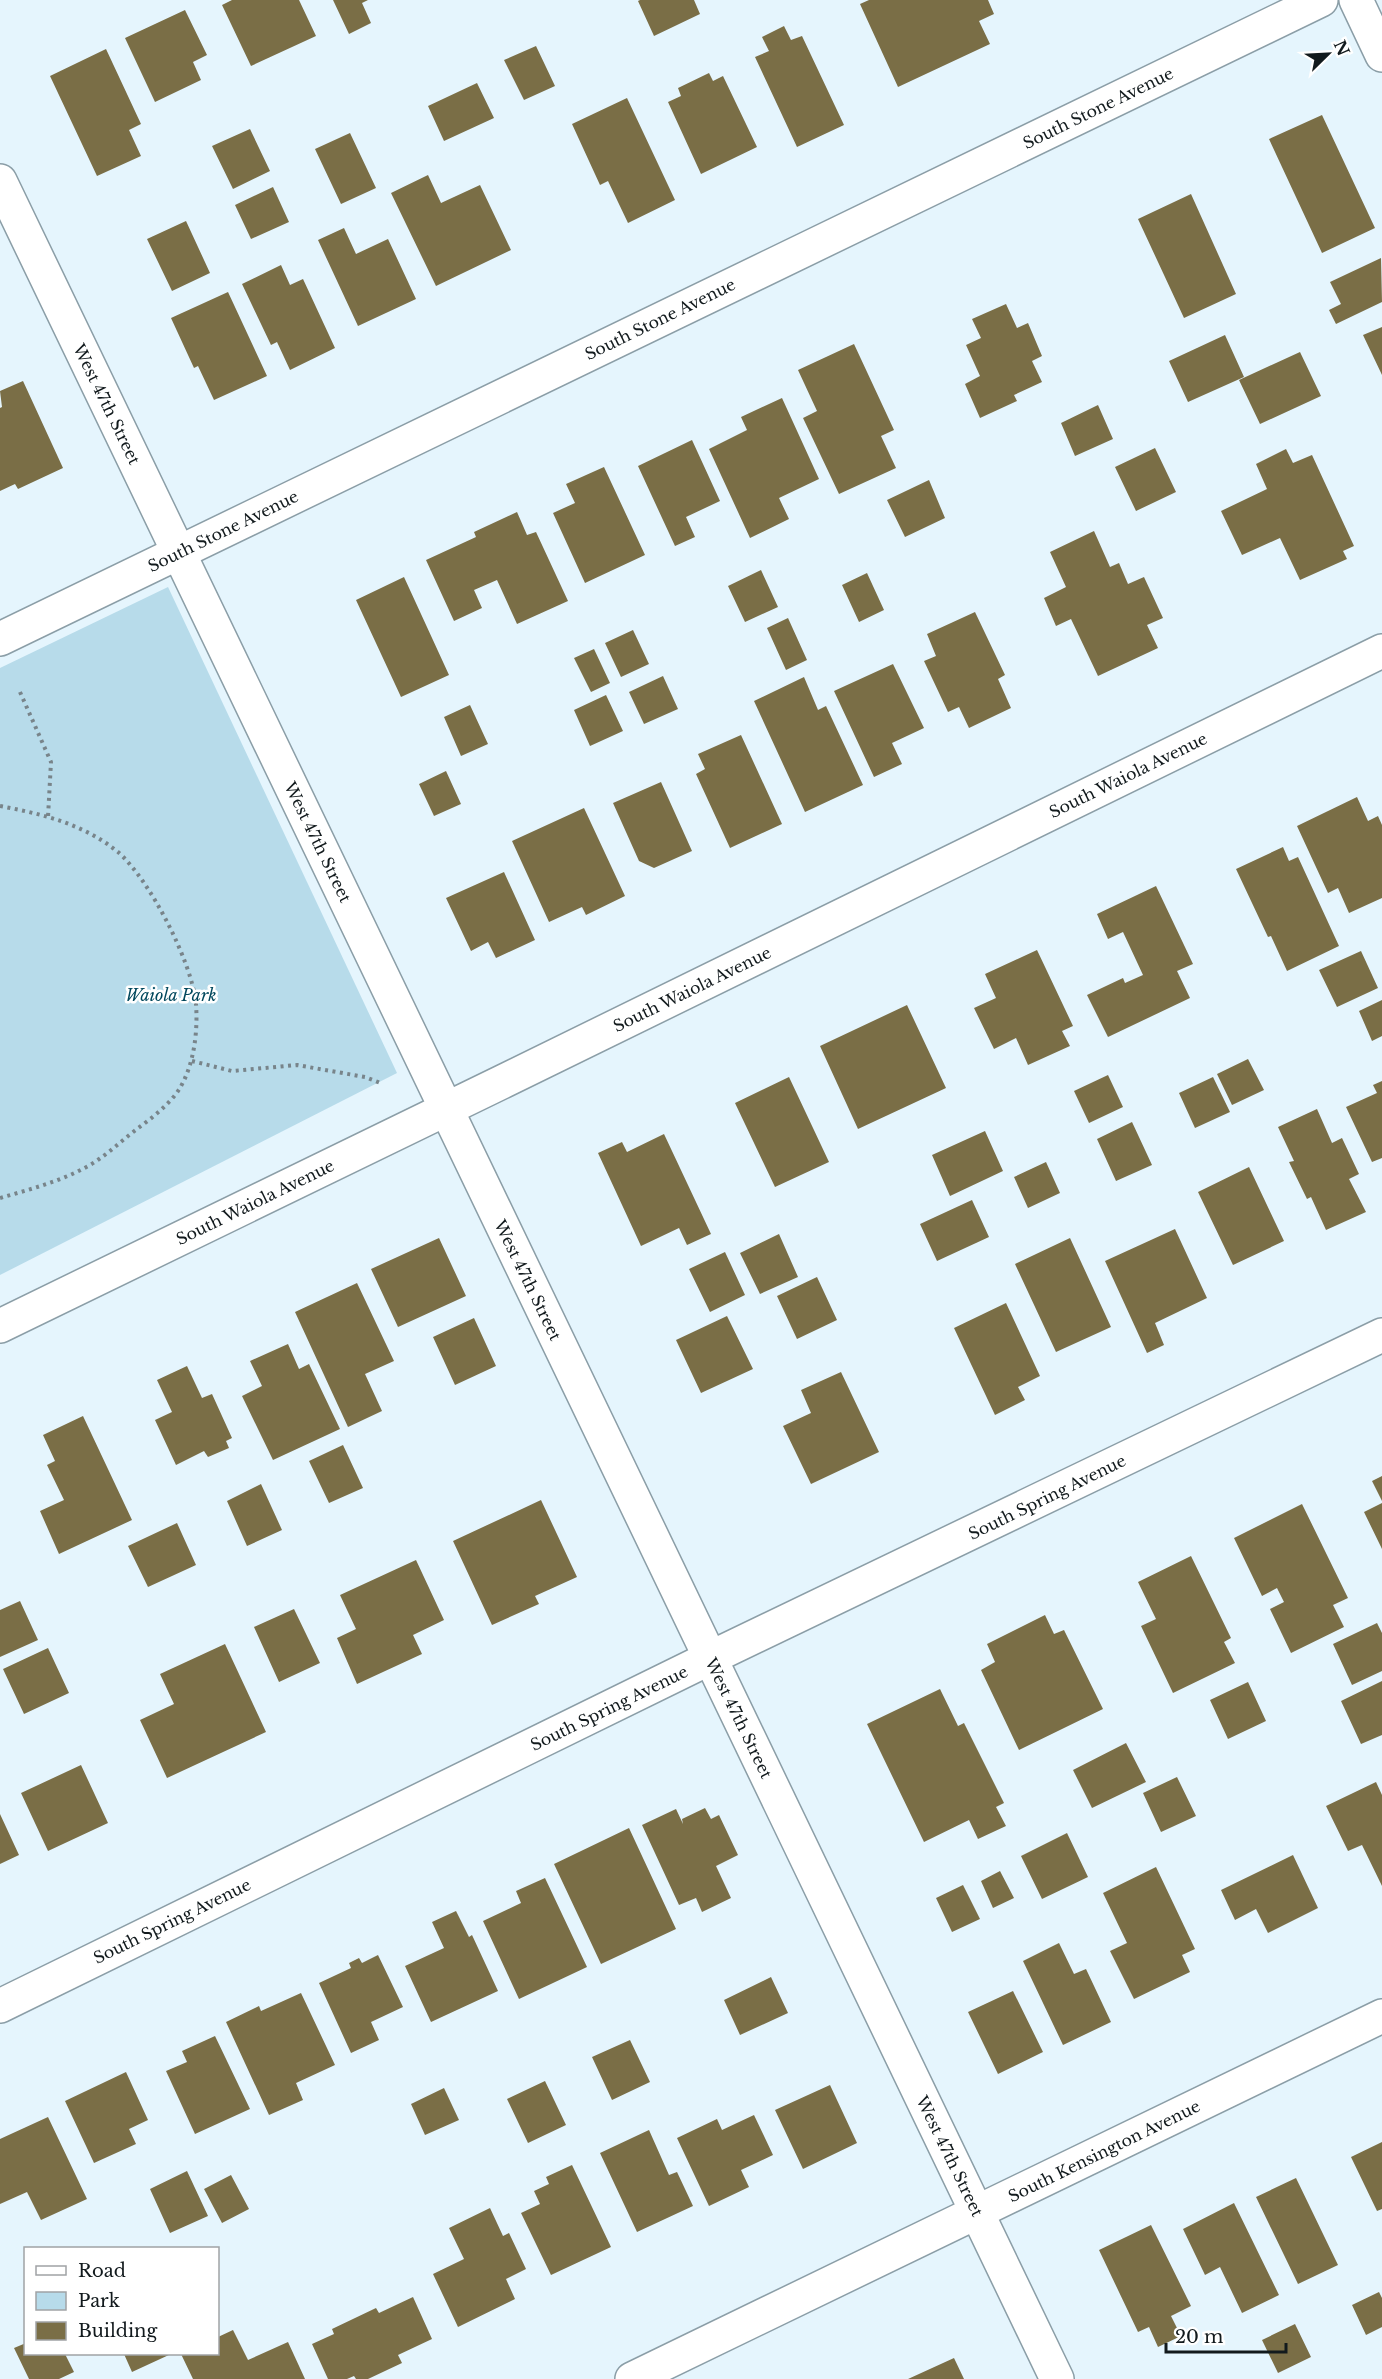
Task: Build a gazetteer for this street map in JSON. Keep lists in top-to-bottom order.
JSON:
{
  "streets": {
    "street": [
      "South Stone Avenue",
      "West 47th Street",
      "South Waiola Avenue",
      "South Spring Avenue",
      "South Kensington Avenue"
    ]
  },
  "crossings": [
    ["South Stone Avenue", "West 47th Street"],
    ["West 47th Street", "South Waiola Avenue"],
    ["West 47th Street", "South Spring Avenue"],
    ["West 47th Street", "South Kensington Avenue"]
  ],
  "parks": ["Waiola Park"],
  "legend": ["Road", "Park", "Building"],
  "scale_bar": "20 m",
  "north": "top right"
}
